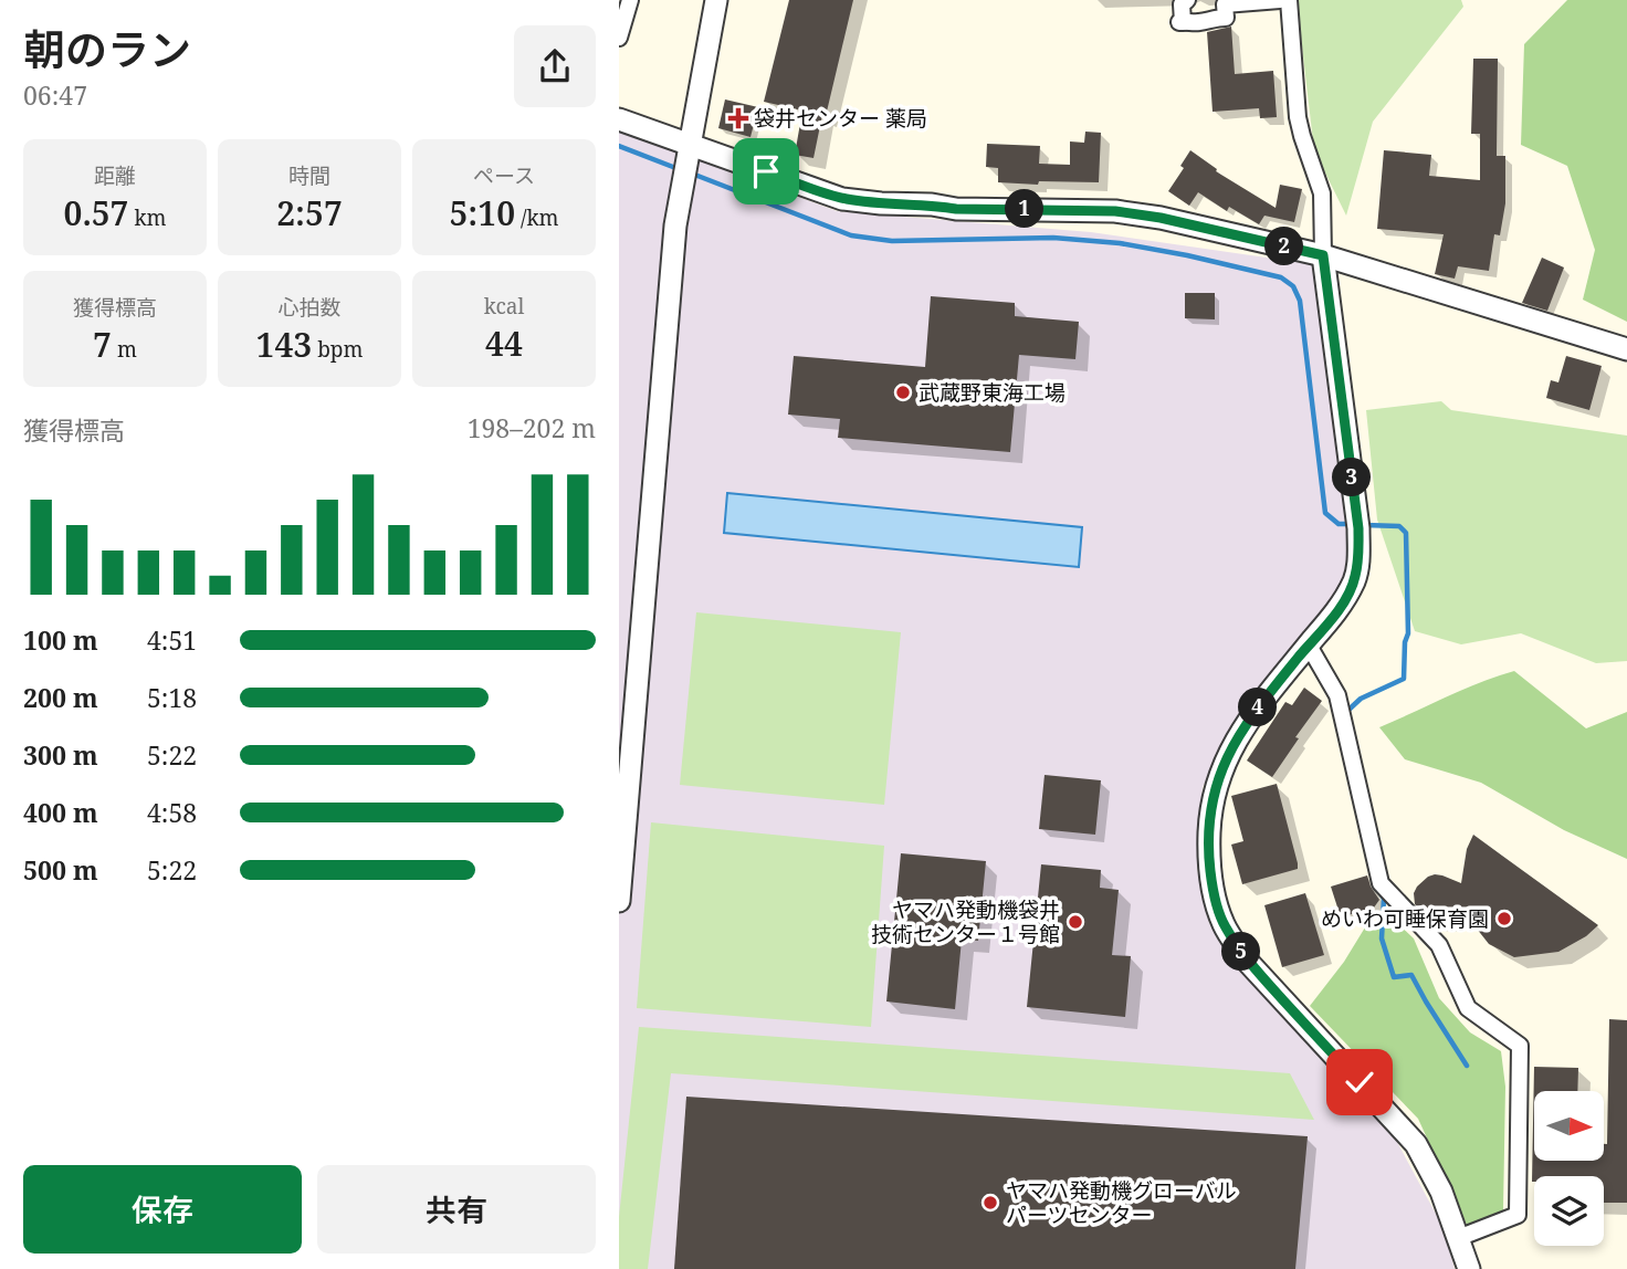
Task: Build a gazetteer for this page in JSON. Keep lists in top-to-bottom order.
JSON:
{
  "places": {
    "health": ["袋井センター 薬局"],
    "other": [
      "武蔵野東海工場",
      "めいわ可睡保育園",
      "ヤマハ発動機袋井 技術センター１号館",
      "ヤマハ発動機グローバル パーツセンター"
    ]
  },
  "north": "right",
  "page": {
    "heading": ["朝のラン", "06:47"],
    "stats": [
      ["距離", "0.57 km"],
      ["時間", "2:57"],
      ["ペース", "5:10 /km"],
      ["獲得標高", "7 m"],
      ["心拍数", "143 bpm"],
      ["kcal", "44"]
    ],
    "pins": [
      "1",
      "2",
      "3",
      "4",
      "5"
    ],
    "chart": ["獲得標高", "198–202 m"],
    "list": [
      {
        "name": "100 m",
        "note": "4:51"
      },
      {
        "name": "200 m",
        "note": "5:18"
      },
      {
        "name": "300 m",
        "note": "5:22"
      },
      {
        "name": "400 m",
        "note": "4:58"
      },
      {
        "name": "500 m",
        "note": "5:22"
      }
    ],
    "buttons": ["保存", "共有"]
  }
}
